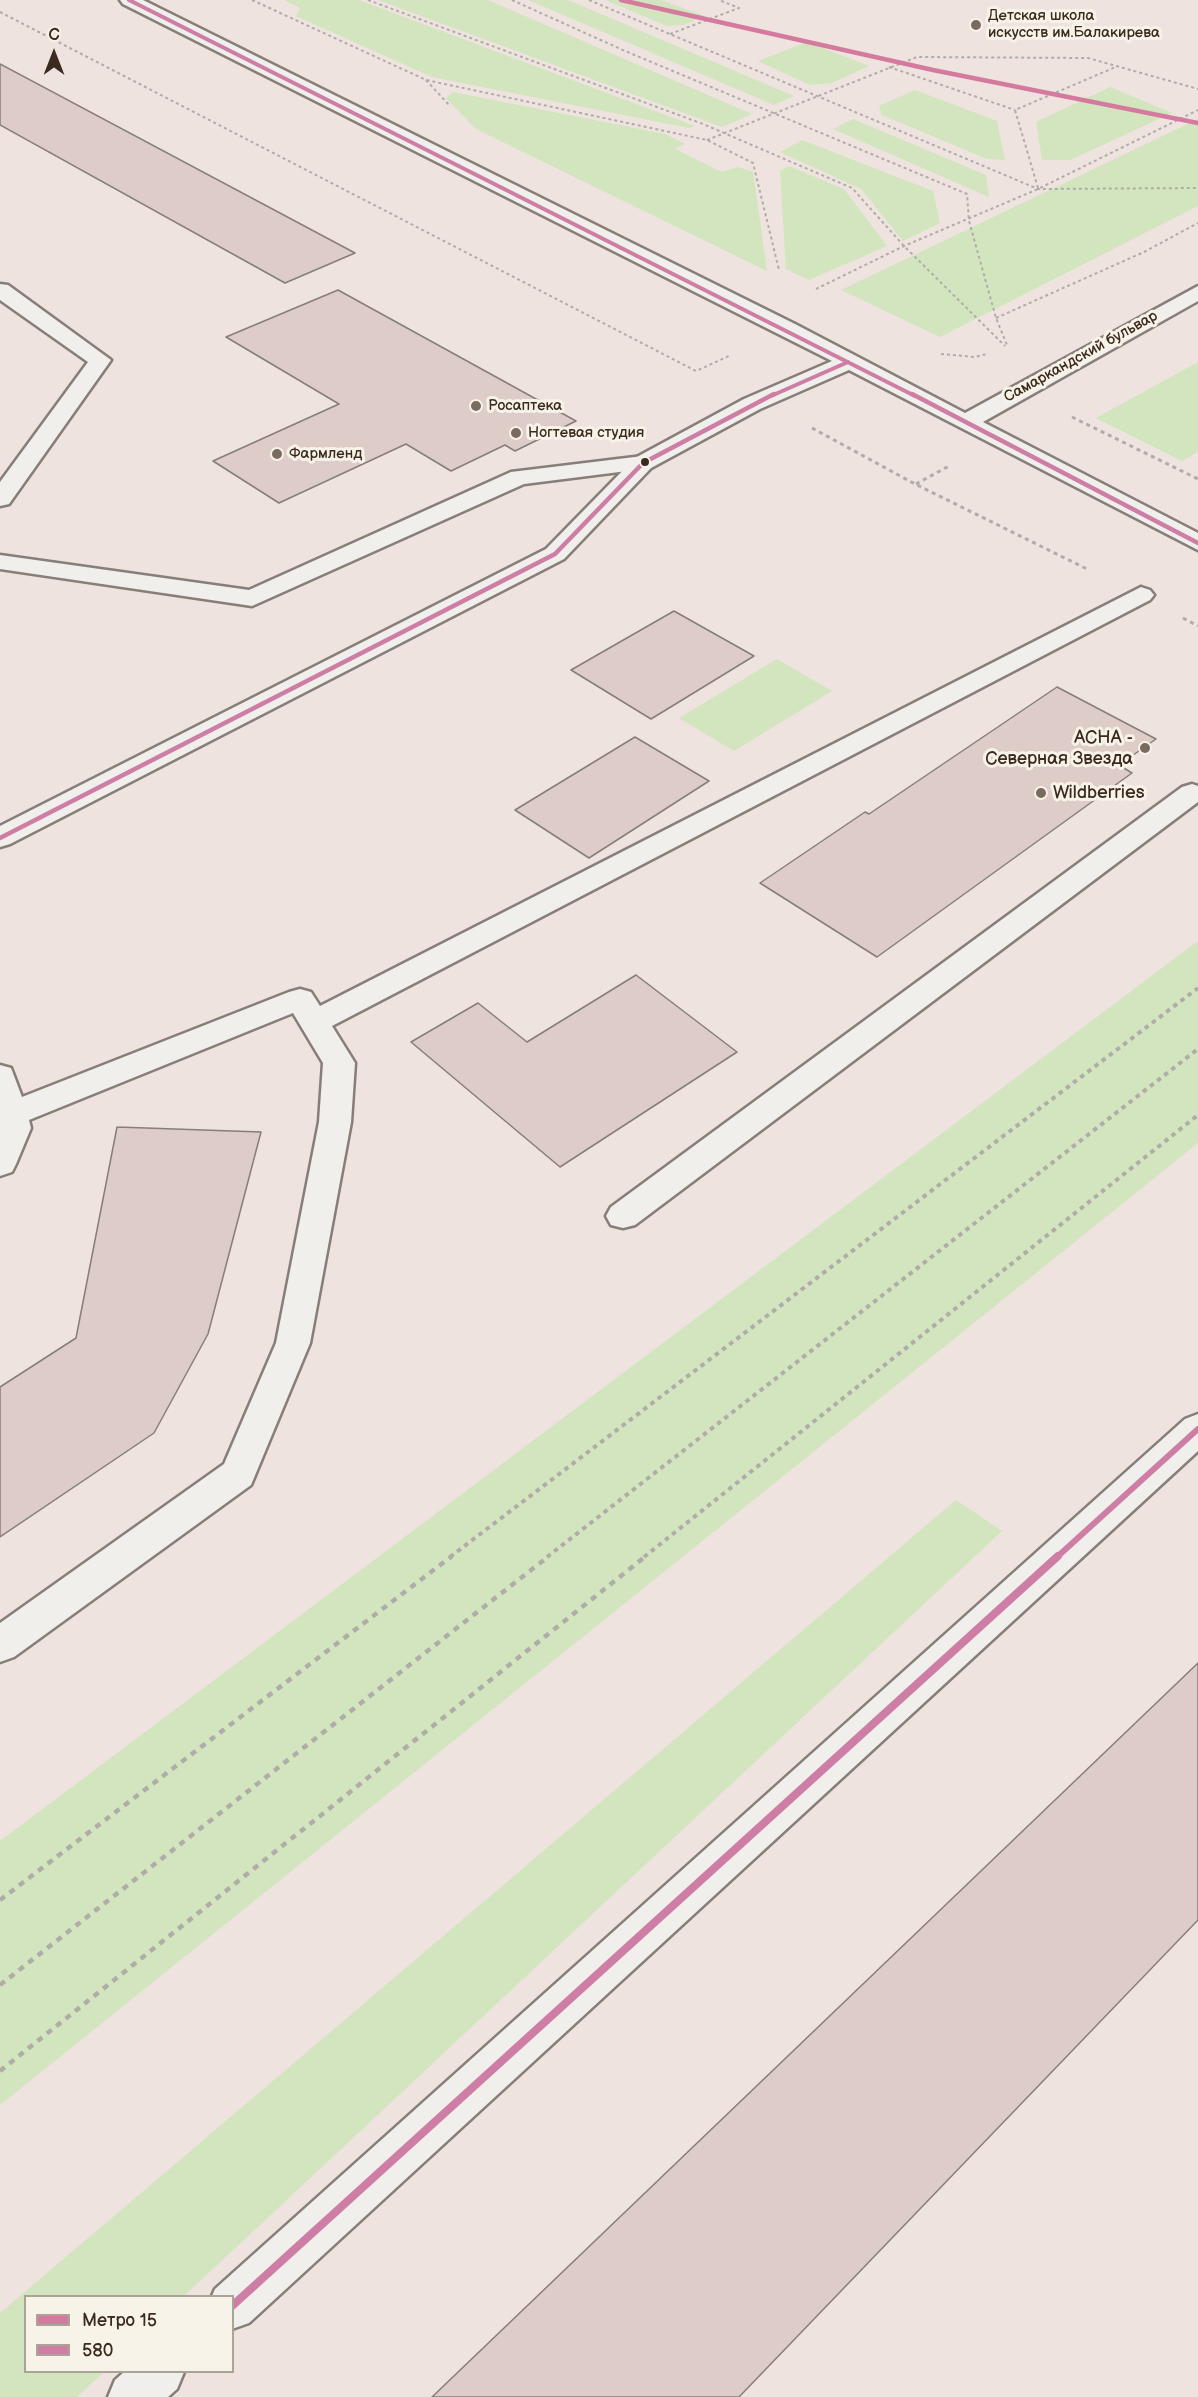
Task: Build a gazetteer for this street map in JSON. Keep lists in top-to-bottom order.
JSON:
{
  "streets": {
    "street": ["Самаркандский бульвар"]
  },
  "places": [
    "Детская школа искусств им.Балакирева",
    "Росаптека",
    "Ногтевая студия",
    "Фармленд",
    "АСНА - Северная Звезда",
    "Wildberries"
  ],
  "lines": ["metro line 15", "transit line 580"],
  "legend": ["Метро 15", "580"],
  "north": "top"
}
